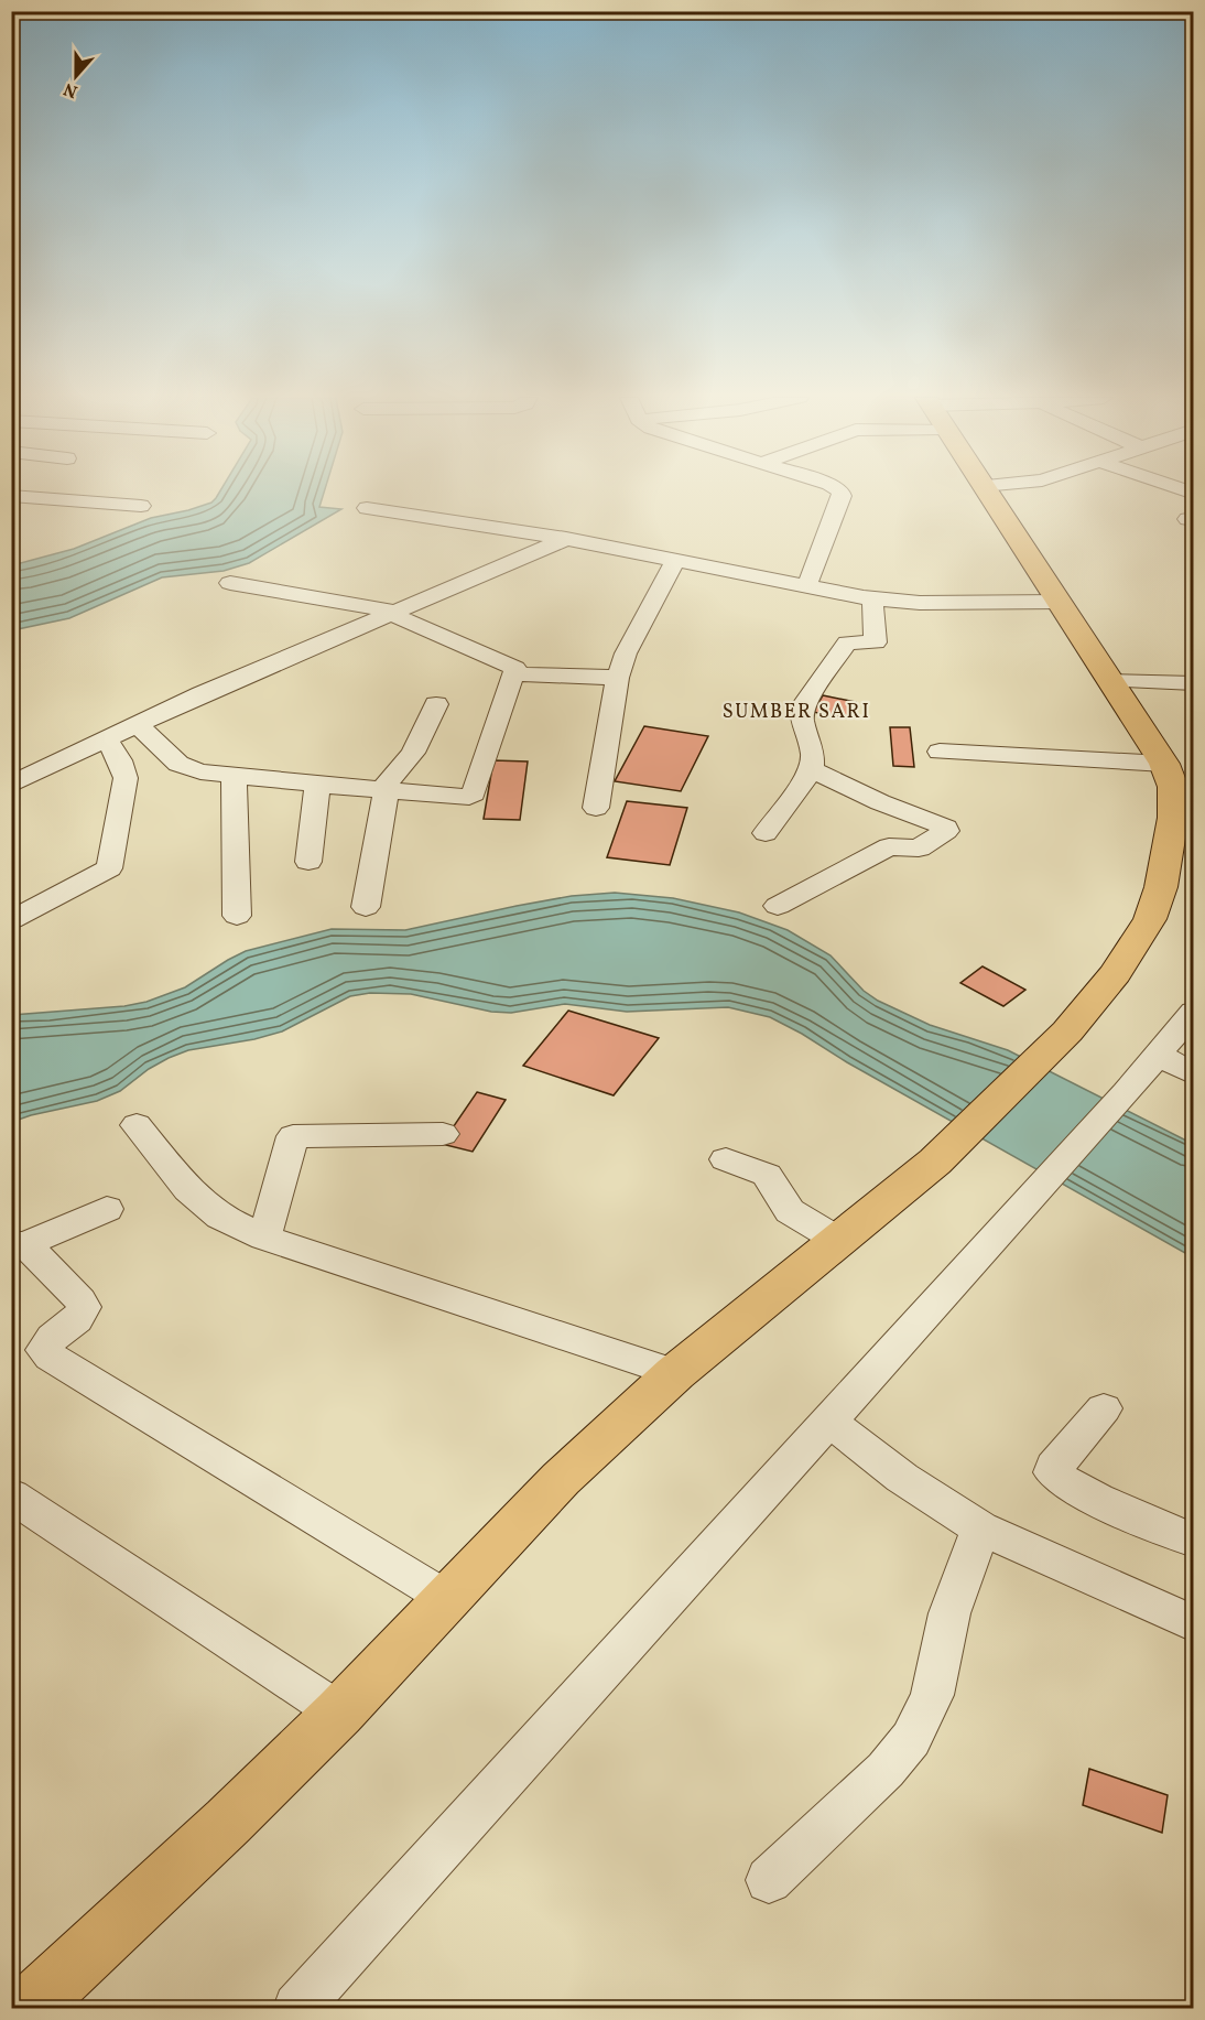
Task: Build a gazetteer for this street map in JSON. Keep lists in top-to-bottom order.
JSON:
{
  "districts": ["SUMBER SARI"],
  "north": "bottom"
}
